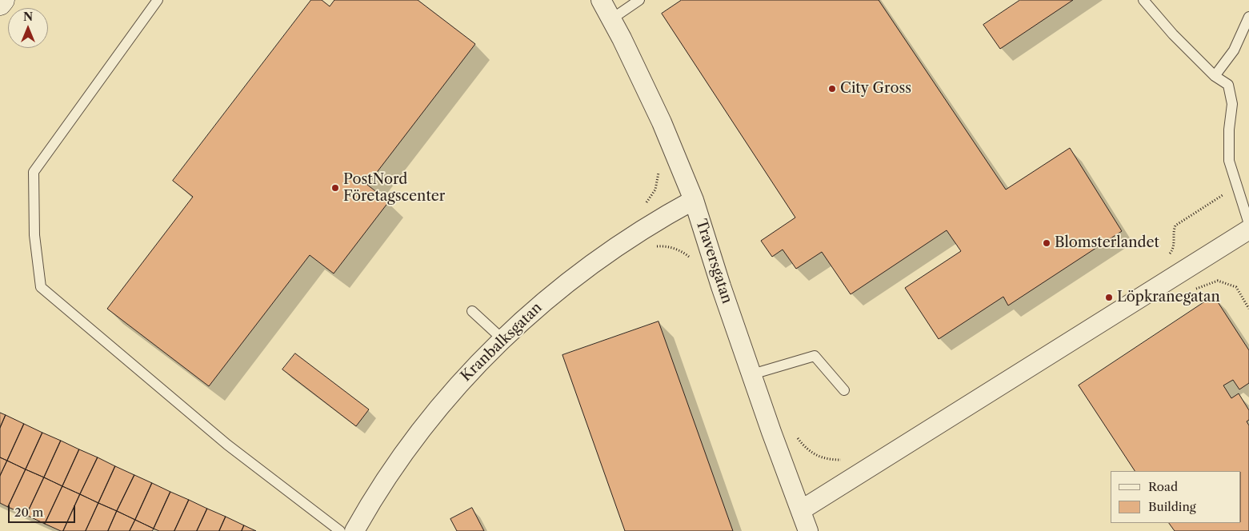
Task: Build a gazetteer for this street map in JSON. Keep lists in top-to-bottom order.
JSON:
{
  "streets": {
    "street": ["Traversgatan", "Kranbalksgatan"]
  },
  "crossings": [
    ["Traversgatan", "Kranbalksgatan"]
  ],
  "places": [
    "City Gross",
    "PostNord Företagscenter",
    "Blomsterlandet",
    "Löpkranegatan"
  ],
  "legend": ["Road", "Building"],
  "scale_bar": "20 m",
  "north": "top"
}
